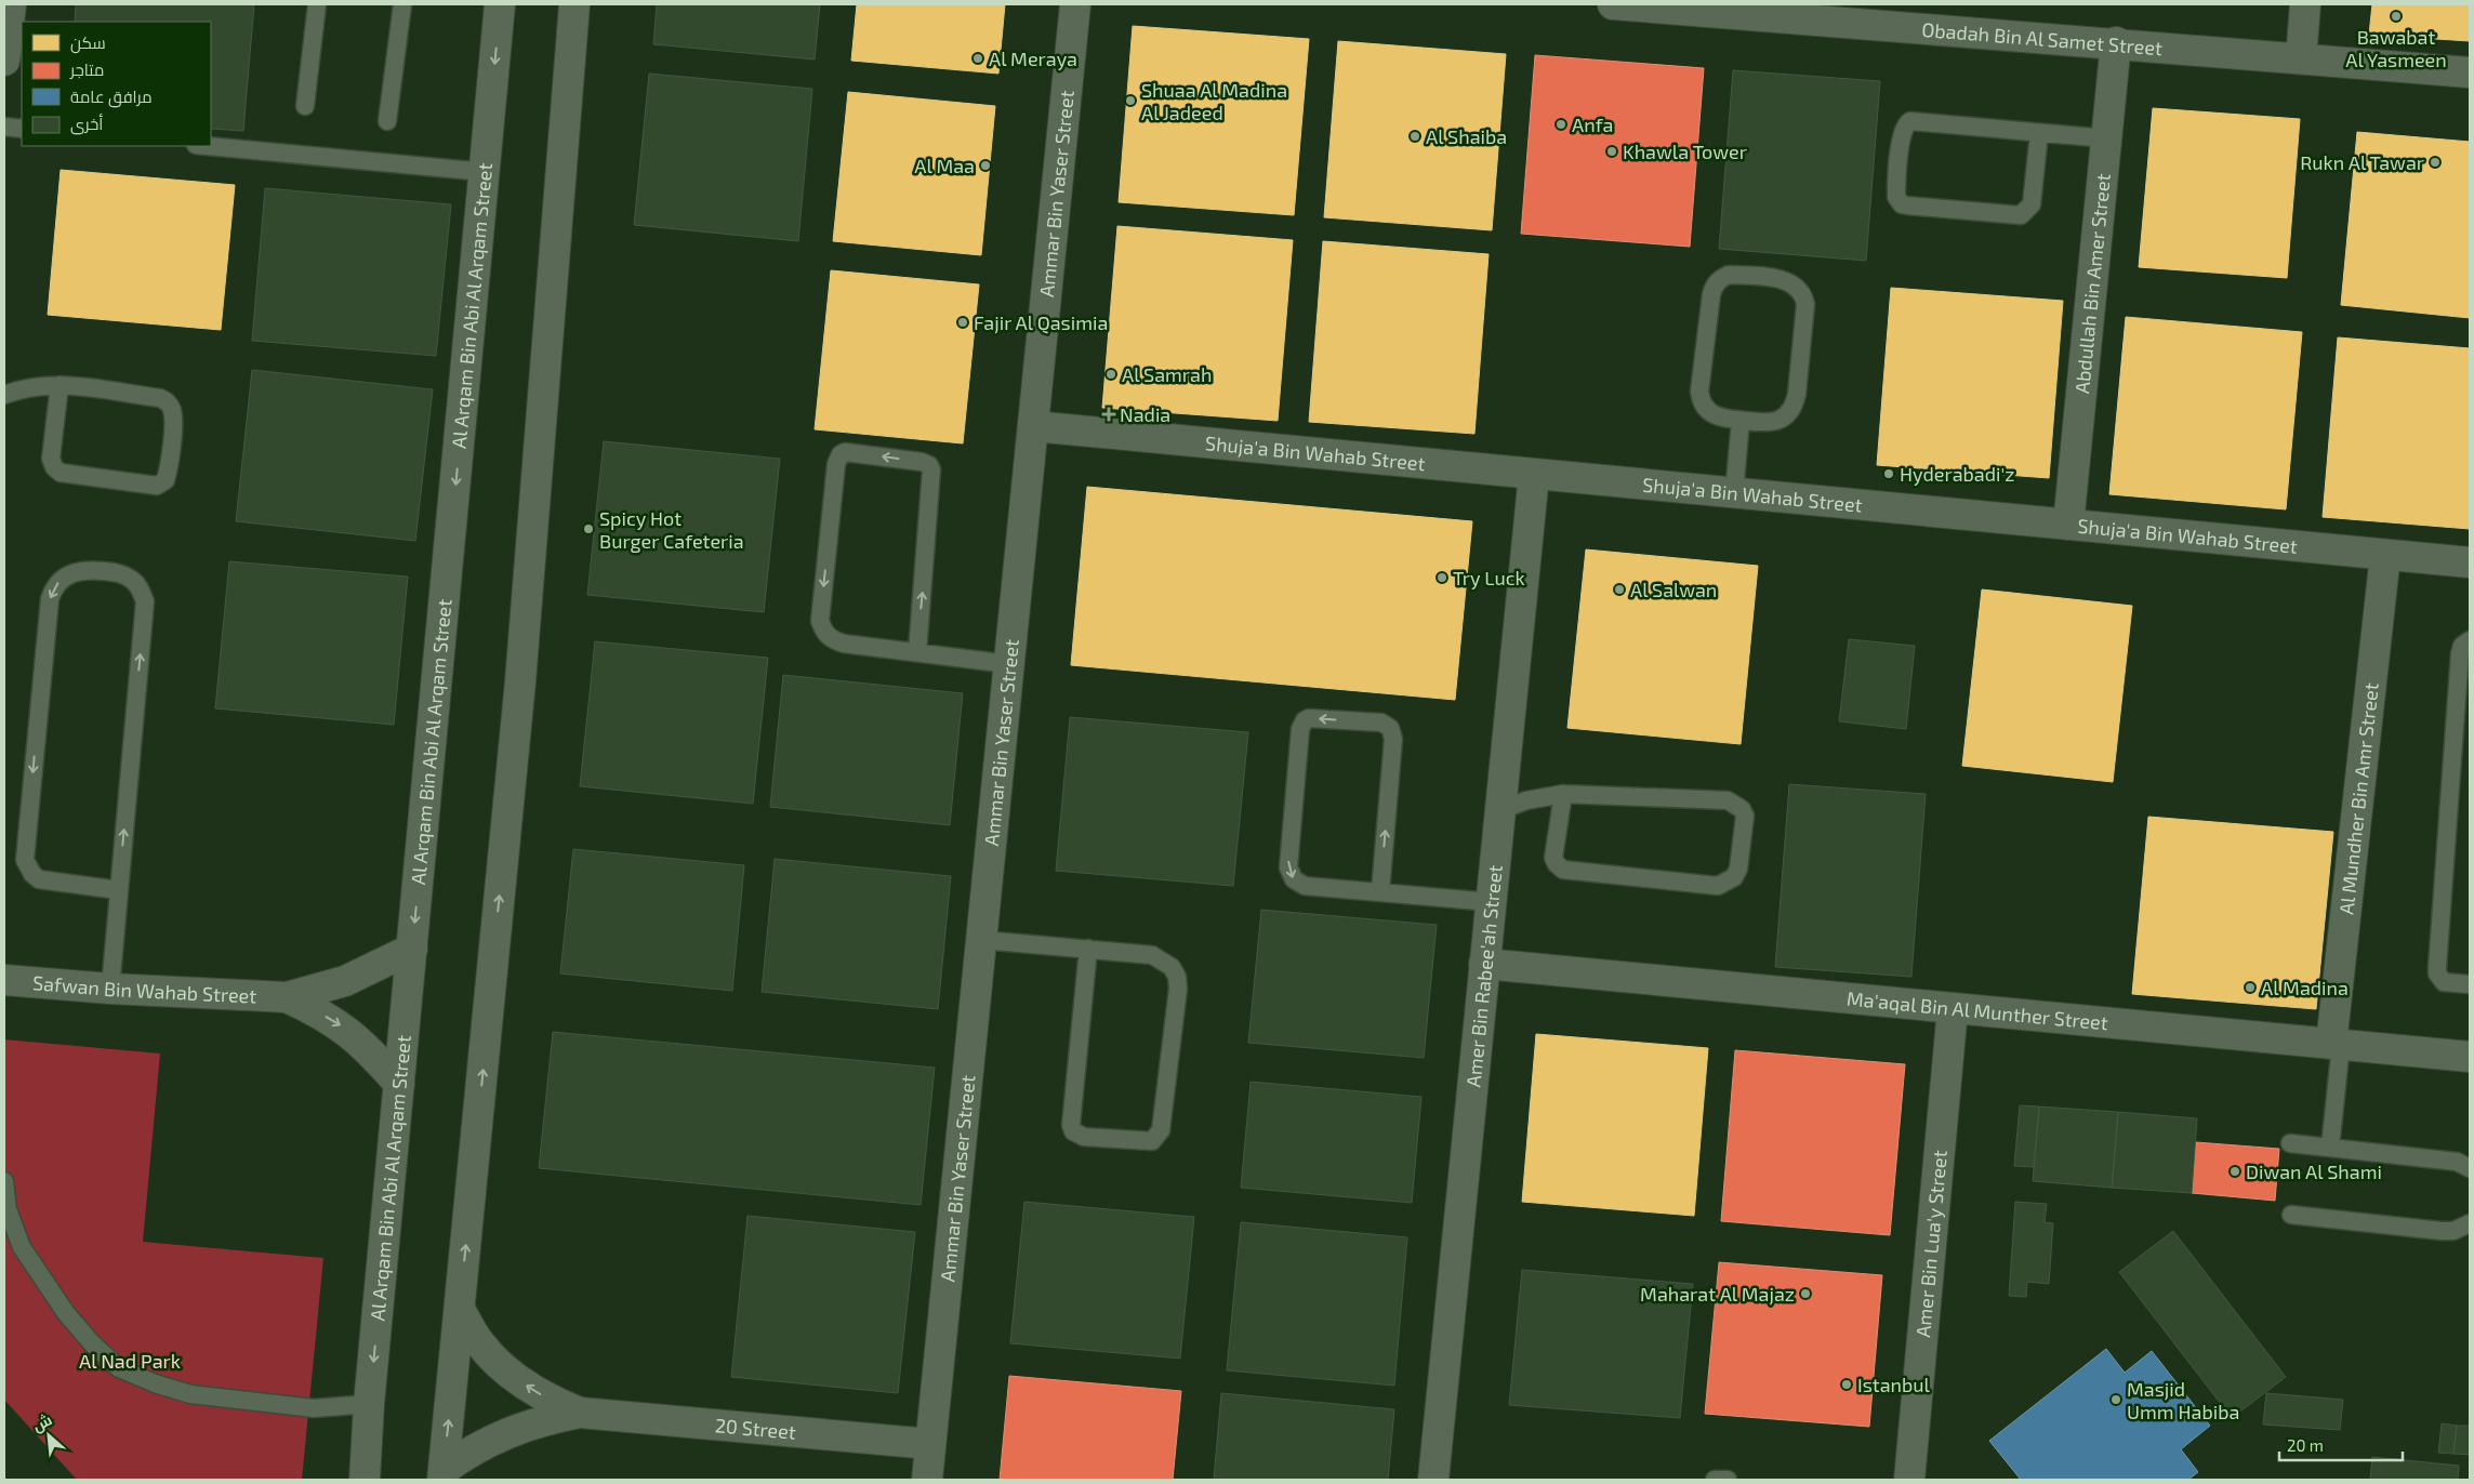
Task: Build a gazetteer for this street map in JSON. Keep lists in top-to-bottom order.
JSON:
{
  "streets": {
    "street": [
      "Obadah Bin Al Samet Street",
      "Ammar Bin Yaser Street",
      "Abdullah Bin Amer Street",
      "Al Arqam Bin Abi Al Arqam Street",
      "Shuja'a Bin Wahab Street",
      "Al Mundher Bin Amr Street",
      "Amer Bin Rabee'ah Street",
      "Safwan Bin Wahab Street",
      "Ma'aqal Bin Al Munther Street",
      "Amer Bin Lua'y Street",
      "20 Street"
    ]
  },
  "crossings": [
    ["Obadah Bin Al Samet Street", "Abdullah Bin Amer Street"],
    ["Ammar Bin Yaser Street", "Shuja'a Bin Wahab Street"],
    ["Ammar Bin Yaser Street", "20 Street"],
    ["Abdullah Bin Amer Street", "Shuja'a Bin Wahab Street"],
    ["Al Arqam Bin Abi Al Arqam Street", "Safwan Bin Wahab Street"],
    ["Shuja'a Bin Wahab Street", "Al Mundher Bin Amr Street"],
    ["Shuja'a Bin Wahab Street", "Amer Bin Rabee'ah Street"],
    ["Al Mundher Bin Amr Street", "Ma'aqal Bin Al Munther Street"],
    ["Amer Bin Rabee'ah Street", "Ma'aqal Bin Al Munther Street"],
    ["Ma'aqal Bin Al Munther Street", "Amer Bin Lua'y Street"]
  ],
  "parks": ["Al Nad Park"],
  "places": {
    "other": [
      "Bawabat Al Yasmeen",
      "Al Meraya",
      "Shuaa Al Madina Al Jadeed",
      "Anfa",
      "Al Shaiba",
      "Khawla Tower",
      "Rukn Al Tawar",
      "Al Maa",
      "Fajir Al Qasimia",
      "Al Samrah",
      "Hyderabadi'z",
      "Spicy Hot Burger Cafeteria",
      "Try Luck",
      "Al Salwan",
      "Al Madina",
      "Diwan Al Shami",
      "Maharat Al Majaz",
      "Istanbul",
      "Masjid Umm Habiba"
    ],
    "health": ["Nadia"]
  },
  "legend": [
    "سكن",
    "متاجر",
    "مرافق عامة",
    "أخرى"
  ],
  "scale_bar": "20 m",
  "north": "top left"
}
